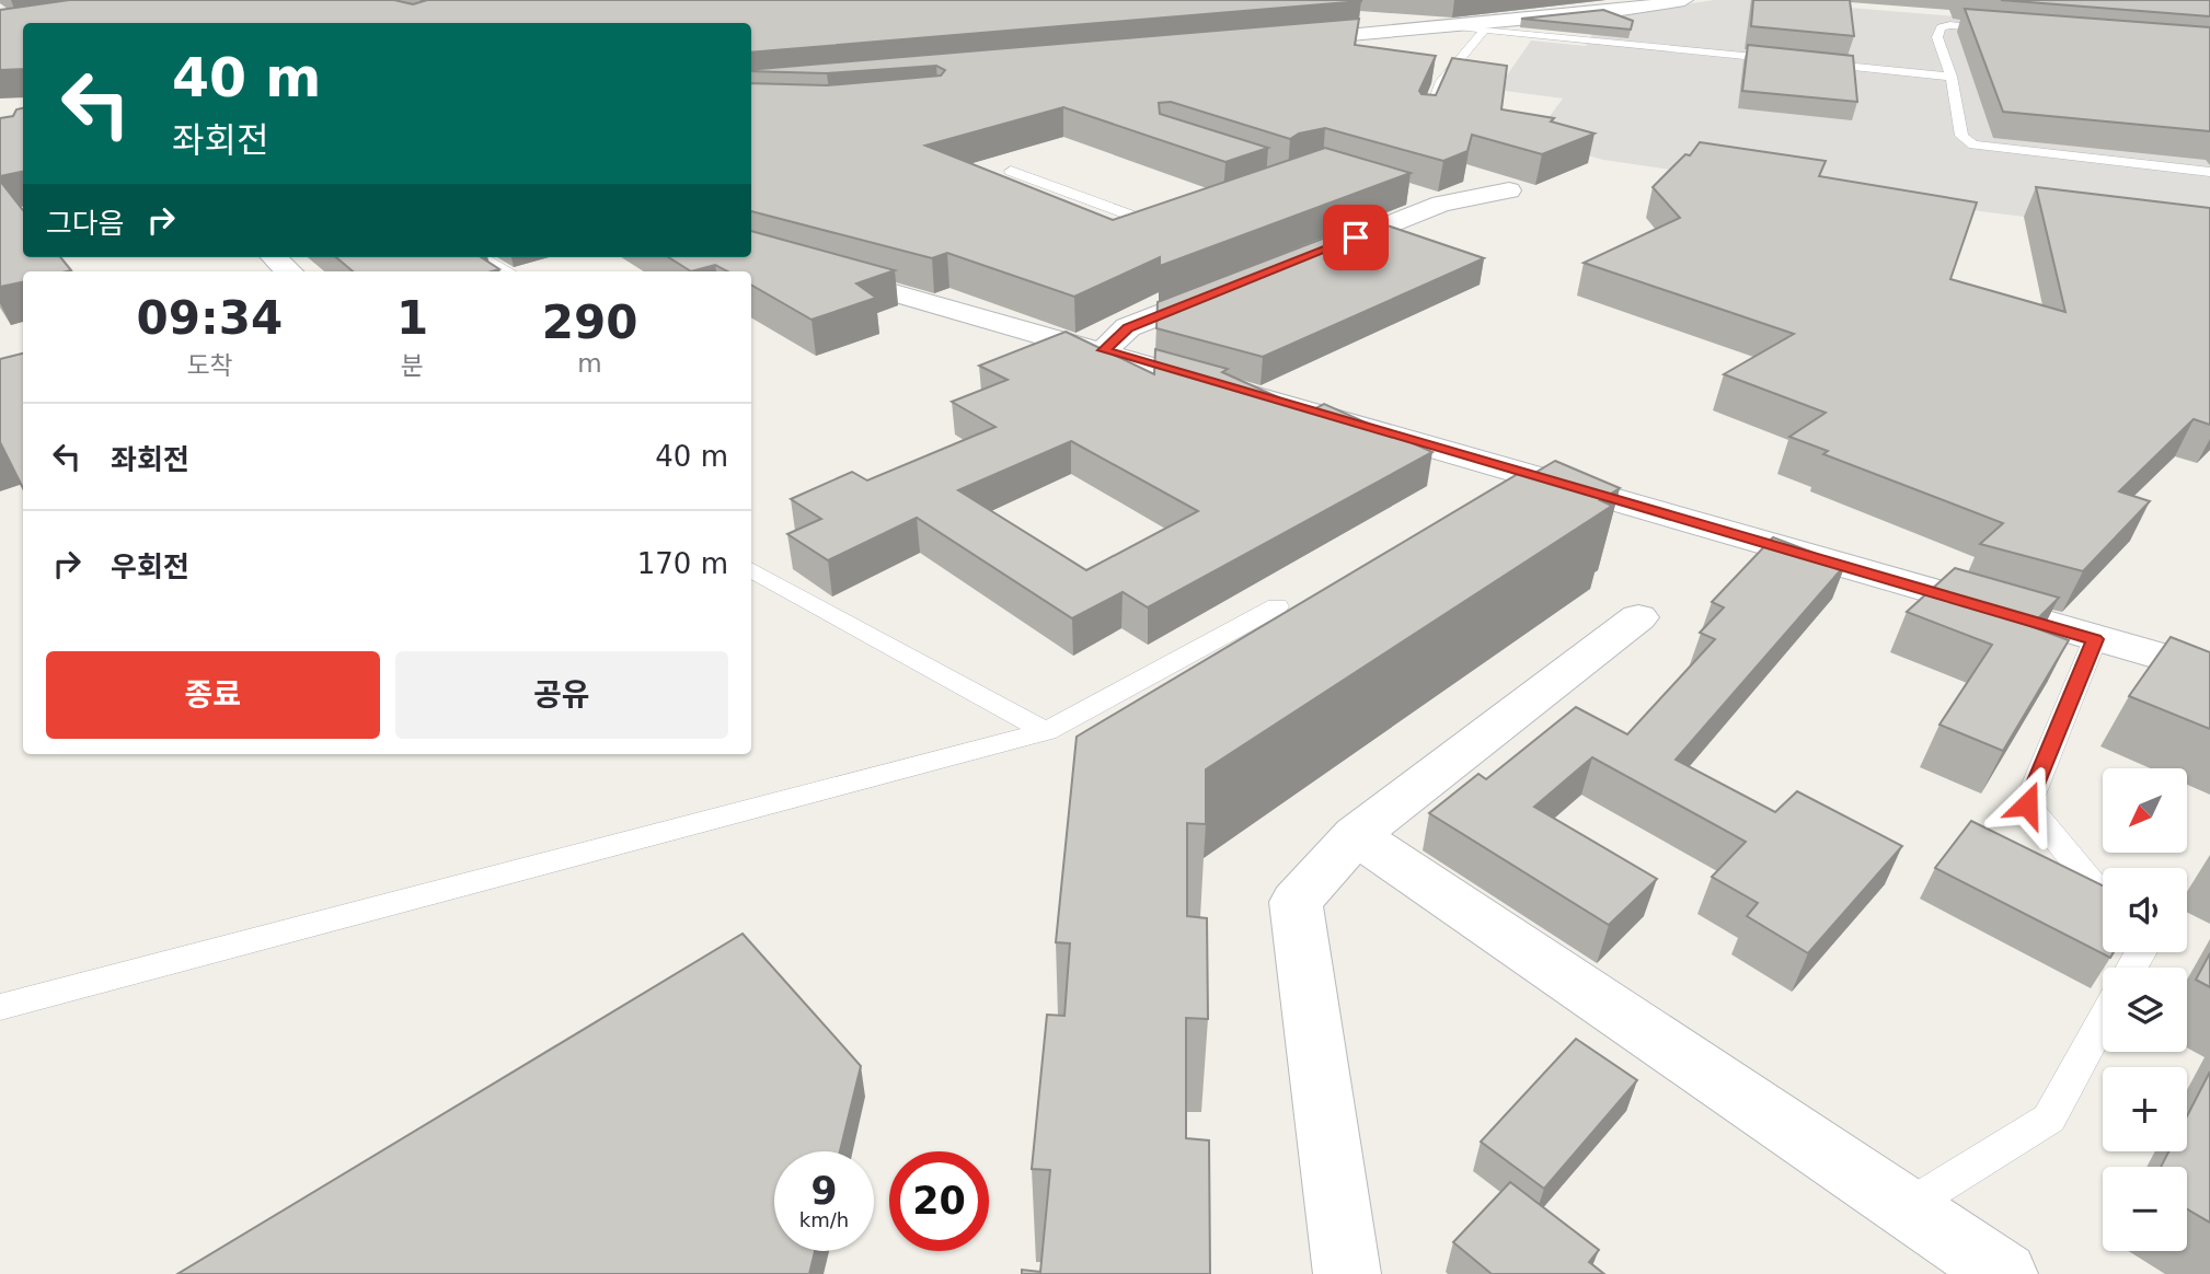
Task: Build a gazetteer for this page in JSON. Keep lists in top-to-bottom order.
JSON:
{
  "north": "bottom left",
  "page": {
    "turn": ["40 m", "좌회전"],
    "then": "그다음",
    "eta": [
      "09:34",
      "도착",
      "1",
      "분",
      "290",
      "m"
    ],
    "list": [
      {
        "name": "좌회전",
        "value": "40 m"
      },
      {
        "name": "우회전",
        "value": "170 m"
      }
    ],
    "buttons": ["종료", "공유"],
    "map_buttons": ["+", "−"],
    "speed": "9 km/h",
    "limit": "20"
  }
}
